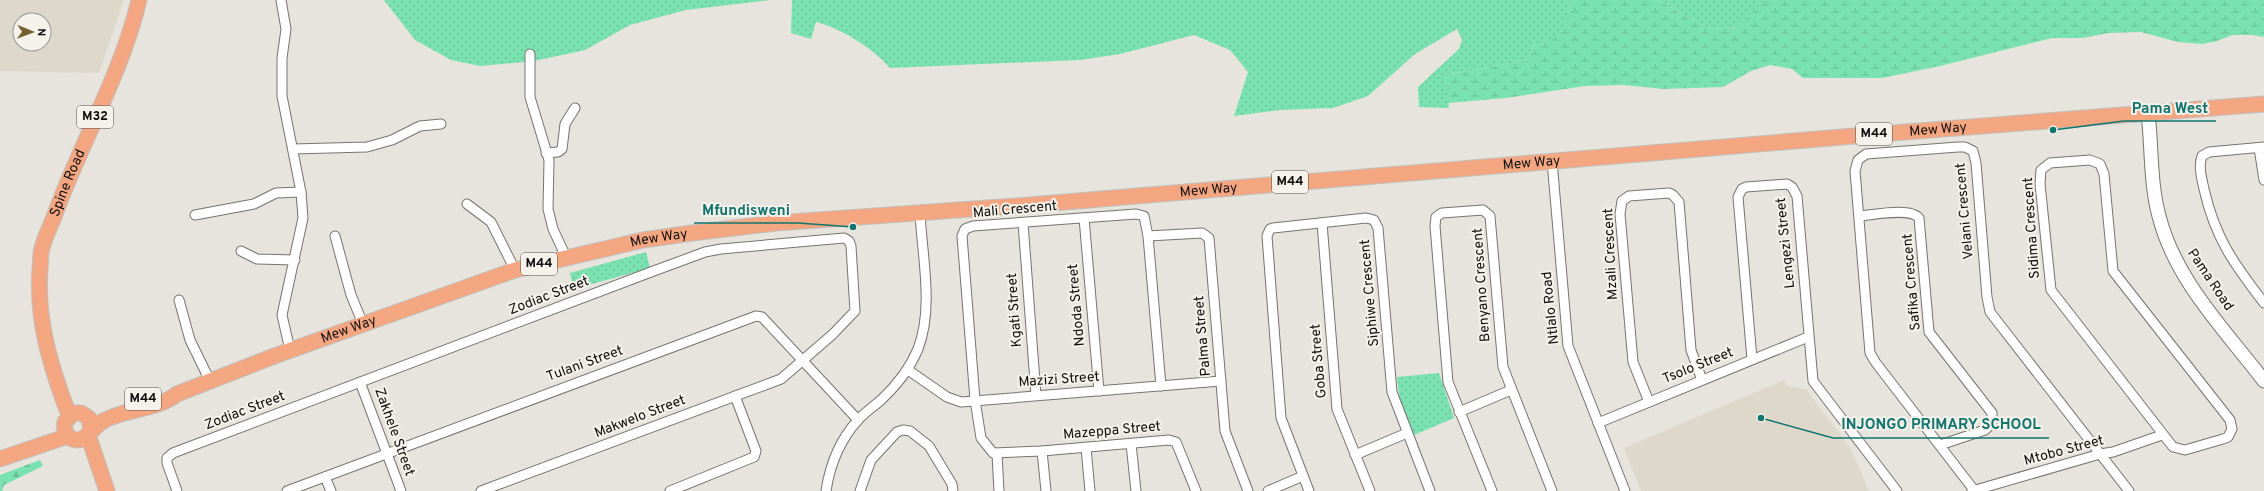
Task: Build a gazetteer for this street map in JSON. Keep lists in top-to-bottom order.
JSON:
{
  "streets": {
    "main road": [
      "M32",
      "Mew Way",
      "M44",
      "Spine Road"
    ],
    "street": [
      "Mali Crescent",
      "Velani Crescent",
      "Sidima Crescent",
      "Lengezi Street",
      "Mzali Crescent",
      "Pama Road",
      "Safika Crescent",
      "Benyano Crescent",
      "Siphiwe Crescent",
      "Zodiac Street",
      "Ndoda Street",
      "Ntlalo Road",
      "Kgati Street",
      "Palma Street",
      "Goba Street",
      "Tulani Street",
      "Tsolo Street",
      "Mazizi Street",
      "Makwelo Street",
      "Mazeppa Street",
      "Zakhele Street",
      "Mtobo Street"
    ]
  },
  "crossings": [
    ["Mew Way", "Spine Road"],
    ["Mew Way", "Pama Road"],
    ["Mew Way", "Ntlalo Road"],
    ["Mali Crescent", "Ndoda Street"],
    ["Mali Crescent", "Kgati Street"],
    ["Mali Crescent", "Palma Street"],
    ["Mali Crescent", "Mazizi Street"],
    ["Mali Crescent", "Mazeppa Street"],
    ["Velani Crescent", "Safika Crescent"],
    ["Velani Crescent", "Mtobo Street"],
    ["Sidima Crescent", "Mtobo Street"],
    ["Lengezi Street", "Tsolo Street"],
    ["Mzali Crescent", "Tsolo Street"],
    ["Siphiwe Crescent", "Goba Street"],
    ["Zodiac Street", "Tulani Street"],
    ["Zodiac Street", "Makwelo Street"],
    ["Zodiac Street", "Zakhele Street"],
    ["Ndoda Street", "Mazizi Street"],
    ["Ntlalo Road", "Tsolo Street"],
    ["Kgati Street", "Mazizi Street"],
    ["Palma Street", "Mazizi Street"],
    ["Tulani Street", "Makwelo Street"],
    ["Tulani Street", "Zakhele Street"]
  ],
  "places": ["Pama West", "Mfundisweni", "INJONGO PRIMARY SCHOOL"],
  "north": "right"
}
